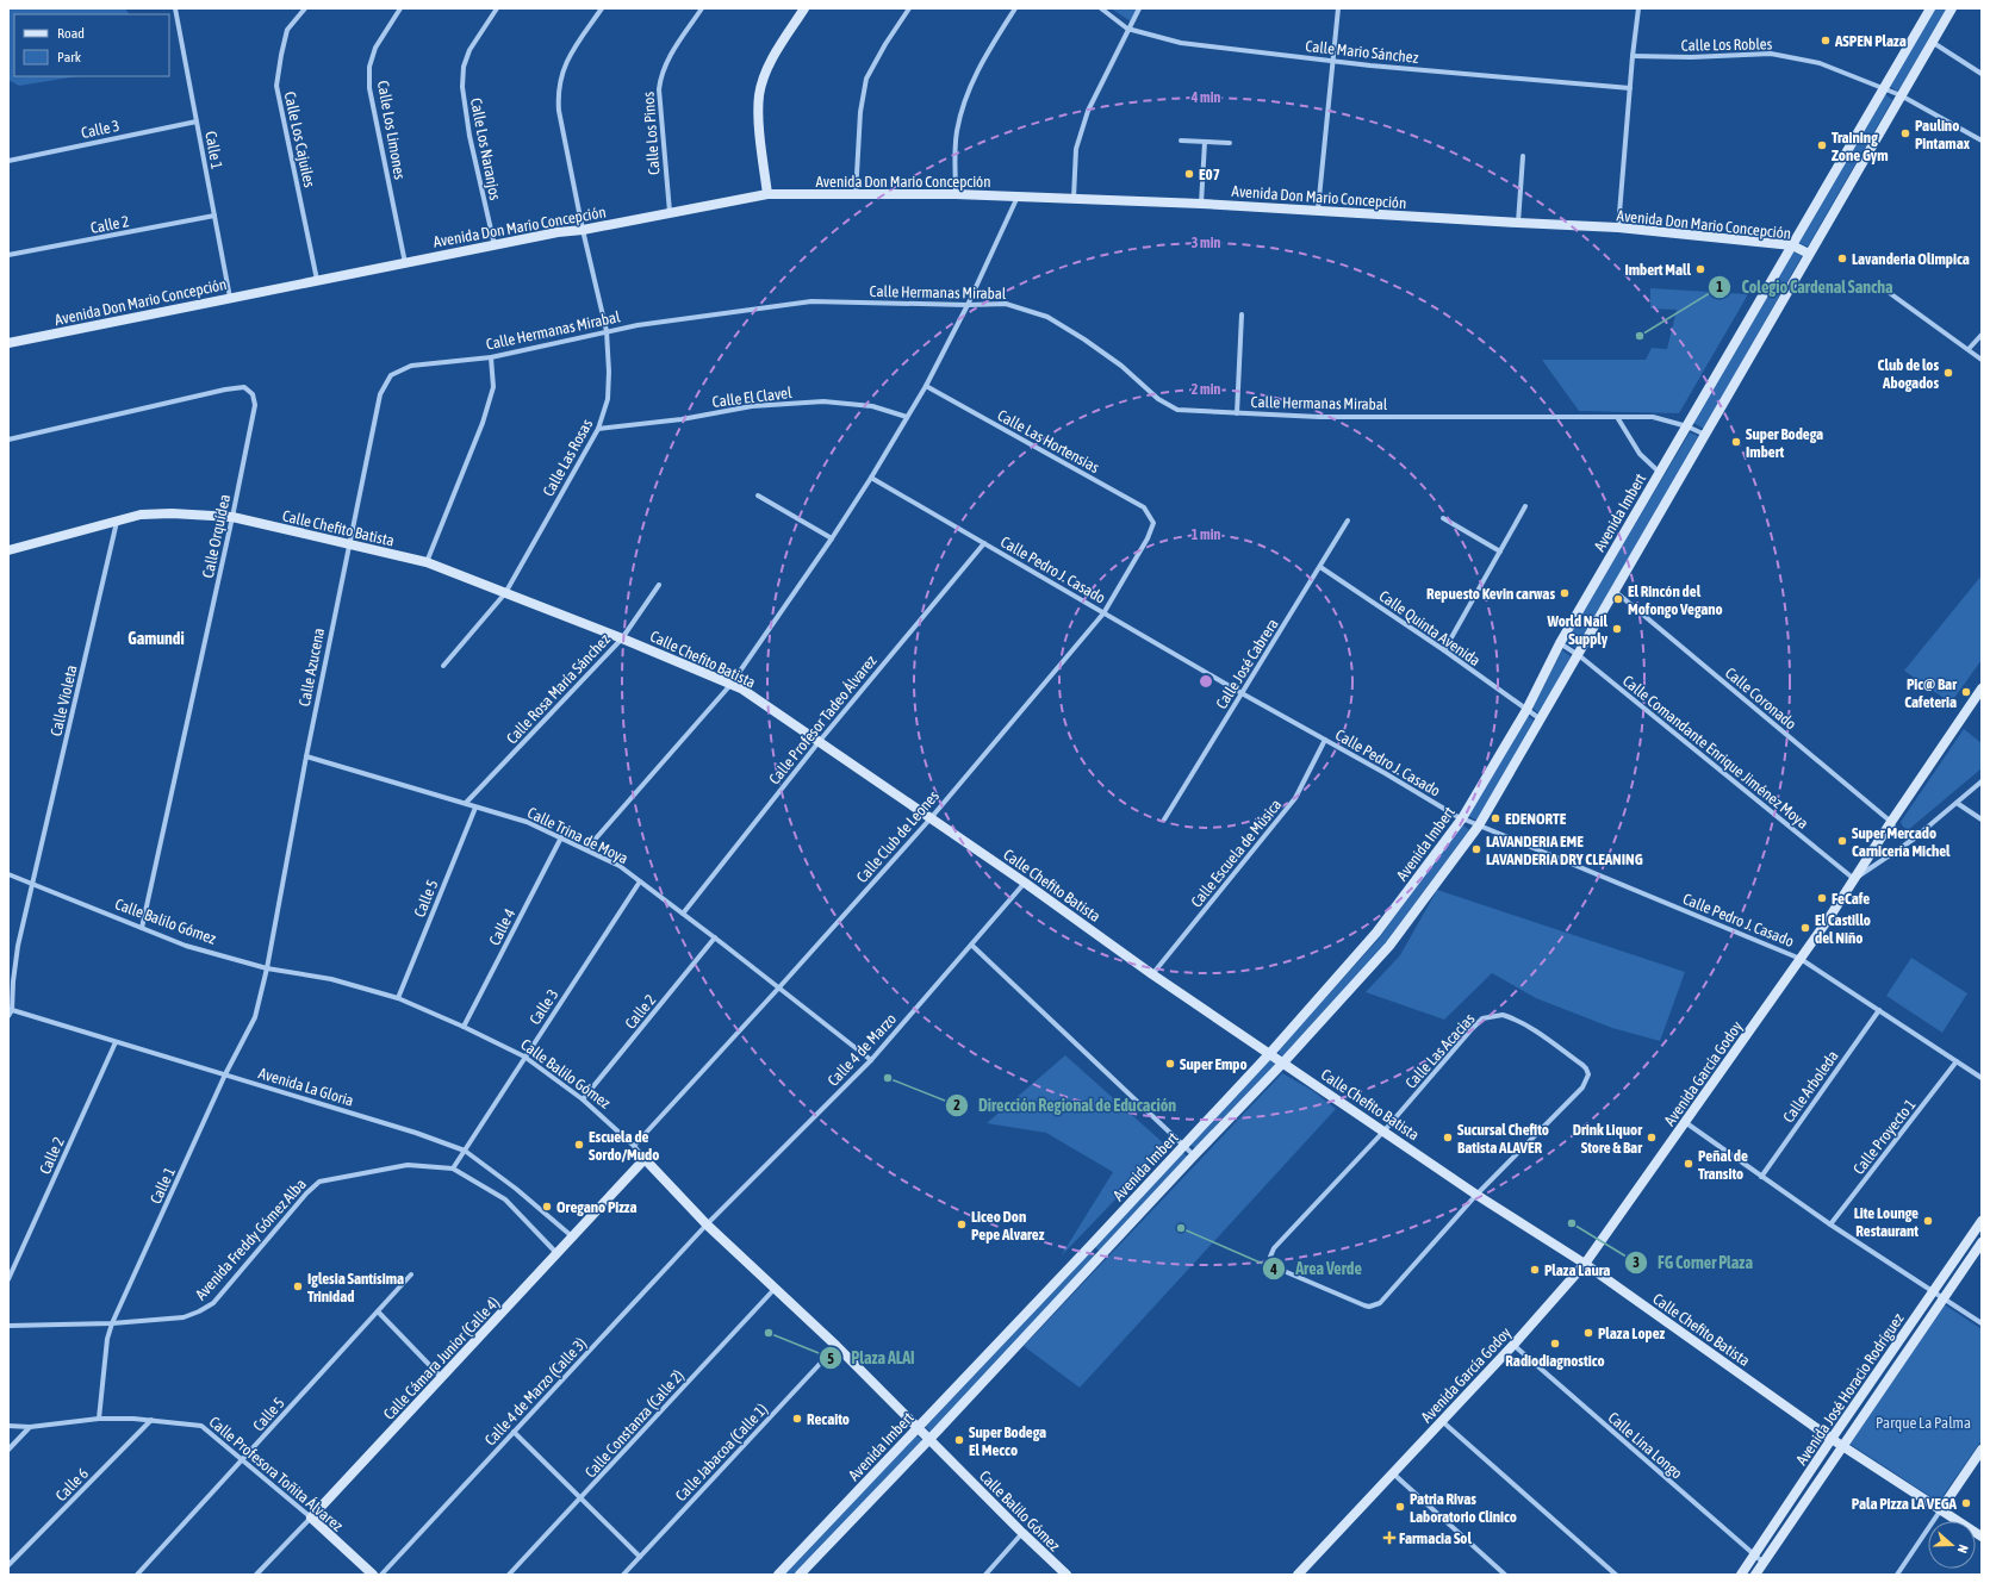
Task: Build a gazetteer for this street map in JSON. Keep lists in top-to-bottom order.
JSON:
{
  "streets": {
    "main road": [
      "Avenida Don Mario Concepción",
      "Avenida Imbert",
      "Calle Chefito Batista",
      "Calle Balilo Gómez",
      "Avenida García Godoy",
      "Calle Cámara Junior (Calle 4)",
      "Avenida José Horacio Rodríguez",
      "Calle Profesora Toñita Álvarez"
    ],
    "street": [
      "Calle Los Robles",
      "Calle Mario Sánchez",
      "Calle 3",
      "Calle Los Limones",
      "Calle Los Pinos",
      "Calle Los Cajuiles",
      "Calle Los Naranjos",
      "Calle 1",
      "Calle 2",
      "Calle Hermanas Mirabal",
      "Calle El Clavel",
      "Calle Las Hortensias",
      "Calle Las Rosas",
      "Calle Orquídea",
      "Calle Pedro J. Casado",
      "Calle Quinta Avenida",
      "Calle José Cabrera",
      "Calle Azucena",
      "Calle Rosa María Sánchez",
      "Calle Coronado",
      "Calle Violeta",
      "Calle Profesor Tadeo Álvarez",
      "Calle Comandante Enrique Jiménez Moya",
      "Calle Trina de Moya",
      "Calle Club de Leones",
      "Calle Escuela de Música",
      "Calle 5",
      "Calle 4",
      "Calle 4 de Marzo",
      "Calle Las Acacias",
      "Avenida La Gloria",
      "Calle Arboleda",
      "Calle Proyecto 1",
      "Avenida Freddy Gómez Alba",
      "Calle 4 de Marzo (Calle 3)",
      "Calle Constanza (Calle 2)",
      "Calle Lina Longo",
      "Calle Jabacoa (Calle 1)",
      "Calle 6"
    ]
  },
  "crossings": [
    ["Calle Los Robles", "Avenida Imbert"],
    ["Calle 3", "Calle 1"],
    ["Calle 3", "Calle Trina de Moya"],
    ["Calle 3", "Calle Balilo Gómez"],
    ["Calle 3", "Avenida La Gloria"],
    ["Calle 3", "Avenida Freddy Gómez Alba"],
    ["Calle Los Limones", "Avenida Don Mario Concepción"],
    ["Calle Los Pinos", "Avenida Don Mario Concepción"],
    ["Calle Los Cajuiles", "Avenida Don Mario Concepción"],
    ["Calle Los Naranjos", "Avenida Don Mario Concepción"],
    ["Calle 1", "Avenida Don Mario Concepción"],
    ["Calle 1", "Calle 2"],
    ["Calle 1", "Calle Azucena"],
    ["Calle 1", "Calle Balilo Gómez"],
    ["Calle 1", "Avenida La Gloria"],
    ["Calle 1", "Avenida Freddy Gómez Alba"],
    ["Calle 1", "Calle Profesora Toñita Álvarez"],
    ["Avenida Don Mario Concepción", "Calle Las Rosas"],
    ["Avenida Don Mario Concepción", "Avenida Imbert"],
    ["Calle 2", "Calle Trina de Moya"],
    ["Calle 2", "Calle Balilo Gómez"],
    ["Calle 2", "Avenida La Gloria"],
    ["Calle Hermanas Mirabal", "Calle Las Rosas"],
    ["Calle Hermanas Mirabal", "Avenida Imbert"],
    ["Calle Hermanas Mirabal", "Calle Azucena"],
    ["Calle El Clavel", "Calle Las Rosas"],
    ["Calle Las Hortensias", "Calle Club de Leones"],
    ["Calle Las Rosas", "Calle Chefito Batista"],
    ["Avenida Imbert", "Calle Chefito Batista"],
    ["Avenida Imbert", "Calle Pedro J. Casado"],
    ["Avenida Imbert", "Calle Quinta Avenida"],
    ["Avenida Imbert", "Calle Coronado"],
    ["Avenida Imbert", "Calle Comandante Enrique Jiménez Moya"],
    ["Avenida Imbert", "Calle Balilo Gómez"],
    ["Calle Chefito Batista", "Calle Orquídea"],
    ["Calle Chefito Batista", "Calle Azucena"],
    ["Calle Chefito Batista", "Calle Rosa María Sánchez"],
    ["Calle Chefito Batista", "Calle Violeta"],
    ["Calle Chefito Batista", "Calle Profesor Tadeo Álvarez"],
    ["Calle Chefito Batista", "Calle Club de Leones"],
    ["Calle Chefito Batista", "Calle Escuela de Música"],
    ["Calle Chefito Batista", "Calle 4 de Marzo"],
    ["Calle Chefito Batista", "Calle Las Acacias"],
    ["Calle Chefito Batista", "Avenida García Godoy"],
    ["Calle Chefito Batista", "Avenida José Horacio Rodríguez"],
    ["Calle Orquídea", "Calle Balilo Gómez"],
    ["Calle Pedro J. Casado", "Calle José Cabrera"],
    ["Calle Pedro J. Casado", "Calle Profesor Tadeo Álvarez"],
    ["Calle Pedro J. Casado", "Calle Club de Leones"],
    ["Calle Pedro J. Casado", "Calle Escuela de Música"],
    ["Calle Pedro J. Casado", "Avenida García Godoy"],
    ["Calle Pedro J. Casado", "Calle Arboleda"],
    ["Calle Pedro J. Casado", "Calle Proyecto 1"],
    ["Calle Quinta Avenida", "Calle José Cabrera"],
    ["Calle Azucena", "Calle Trina de Moya"],
    ["Calle Azucena", "Calle Balilo Gómez"],
    ["Calle Rosa María Sánchez", "Calle Trina de Moya"],
    ["Calle Coronado", "Avenida García Godoy"],
    ["Calle Violeta", "Calle Balilo Gómez"],
    ["Calle Violeta", "Avenida La Gloria"],
    ["Calle Profesor Tadeo Álvarez", "Calle Trina de Moya"],
    ["Calle Comandante Enrique Jiménez Moya", "Avenida García Godoy"],
    ["Calle Trina de Moya", "Calle Club de Leones"],
    ["Calle Trina de Moya", "Calle 5"],
    ["Calle Trina de Moya", "Calle 4"],
    ["Calle Trina de Moya", "Calle 4 de Marzo"],
    ["Calle Club de Leones", "Calle Balilo Gómez"],
    ["Calle 5", "Calle Balilo Gómez"],
    ["Calle 5", "Calle Profesora Toñita Álvarez"],
    ["Calle Balilo Gómez", "Calle 4"],
    ["Calle Balilo Gómez", "Calle 4 de Marzo"],
    ["Calle Balilo Gómez", "Calle Cámara Junior (Calle 4)"],
    ["Calle Balilo Gómez", "Calle 4 de Marzo (Calle 3)"],
    ["Calle Balilo Gómez", "Calle Constanza (Calle 2)"],
    ["Calle Balilo Gómez", "Calle Jabacoa (Calle 1)"],
    ["Calle 4 de Marzo", "Calle 4 de Marzo (Calle 3)"],
    ["Avenida García Godoy", "Calle Lina Longo"],
    ["Avenida La Gloria", "Calle Cámara Junior (Calle 4)"],
    ["Calle Cámara Junior (Calle 4)", "Calle Profesora Toñita Álvarez"],
    ["Avenida José Horacio Rodríguez", "Calle Lina Longo"],
    ["Calle Profesora Toñita Álvarez", "Calle 6"]
  ],
  "districts": ["Gamundi"],
  "parks": ["Parque La Palma"],
  "places": {
    "other": [
      "ASPEN Plaza",
      "Paulino Pintamax",
      "Training Zone Gym",
      "E07",
      "Lavanderia Olimpica",
      "Imbert Mall",
      "Colegio Cardenal Sancha",
      "Club de los Abogados",
      "Super Bodega Imbert",
      "Repuesto Kevin carwas",
      "El Rincón del Mofongo Vegano",
      "World Nail Supply",
      "Pic@ Bar Cafeteria",
      "EDENORTE",
      "Super Mercado Carnicería Michel",
      "LAVANDERIA EME LAVANDERIA DRY CLEANING",
      "FeCafe",
      "El Castillo del Niño",
      "Super Empo",
      "Dirección Regional de Educación",
      "Sucursal Chefito Batista ALAVER",
      "Drink Liquor Store & Bar",
      "Escuela de Sordo/Mudo",
      "Peñal de Transito",
      "Oregano Pizza",
      "Lite Lounge Restaurant",
      "FG Corner Plaza",
      "Liceo Don Pepe Alvarez",
      "Area Verde",
      "Plaza Laura",
      "Iglesia Santísima Trinidad",
      "Plaza ALAI",
      "Plaza Lopez",
      "Radiodiagnostico",
      "Recaito",
      "Super Bodega El Mecco",
      "Pala Pizza LA VEGA",
      "Patria Rivas Laboratorio Clinico"
    ],
    "health": ["Farmacia Sol"]
  },
  "legend": ["Road", "Park"],
  "north": "right",
  "rings": [
    "4 min",
    "3 min",
    "2 min",
    "1 min"
  ]
}
